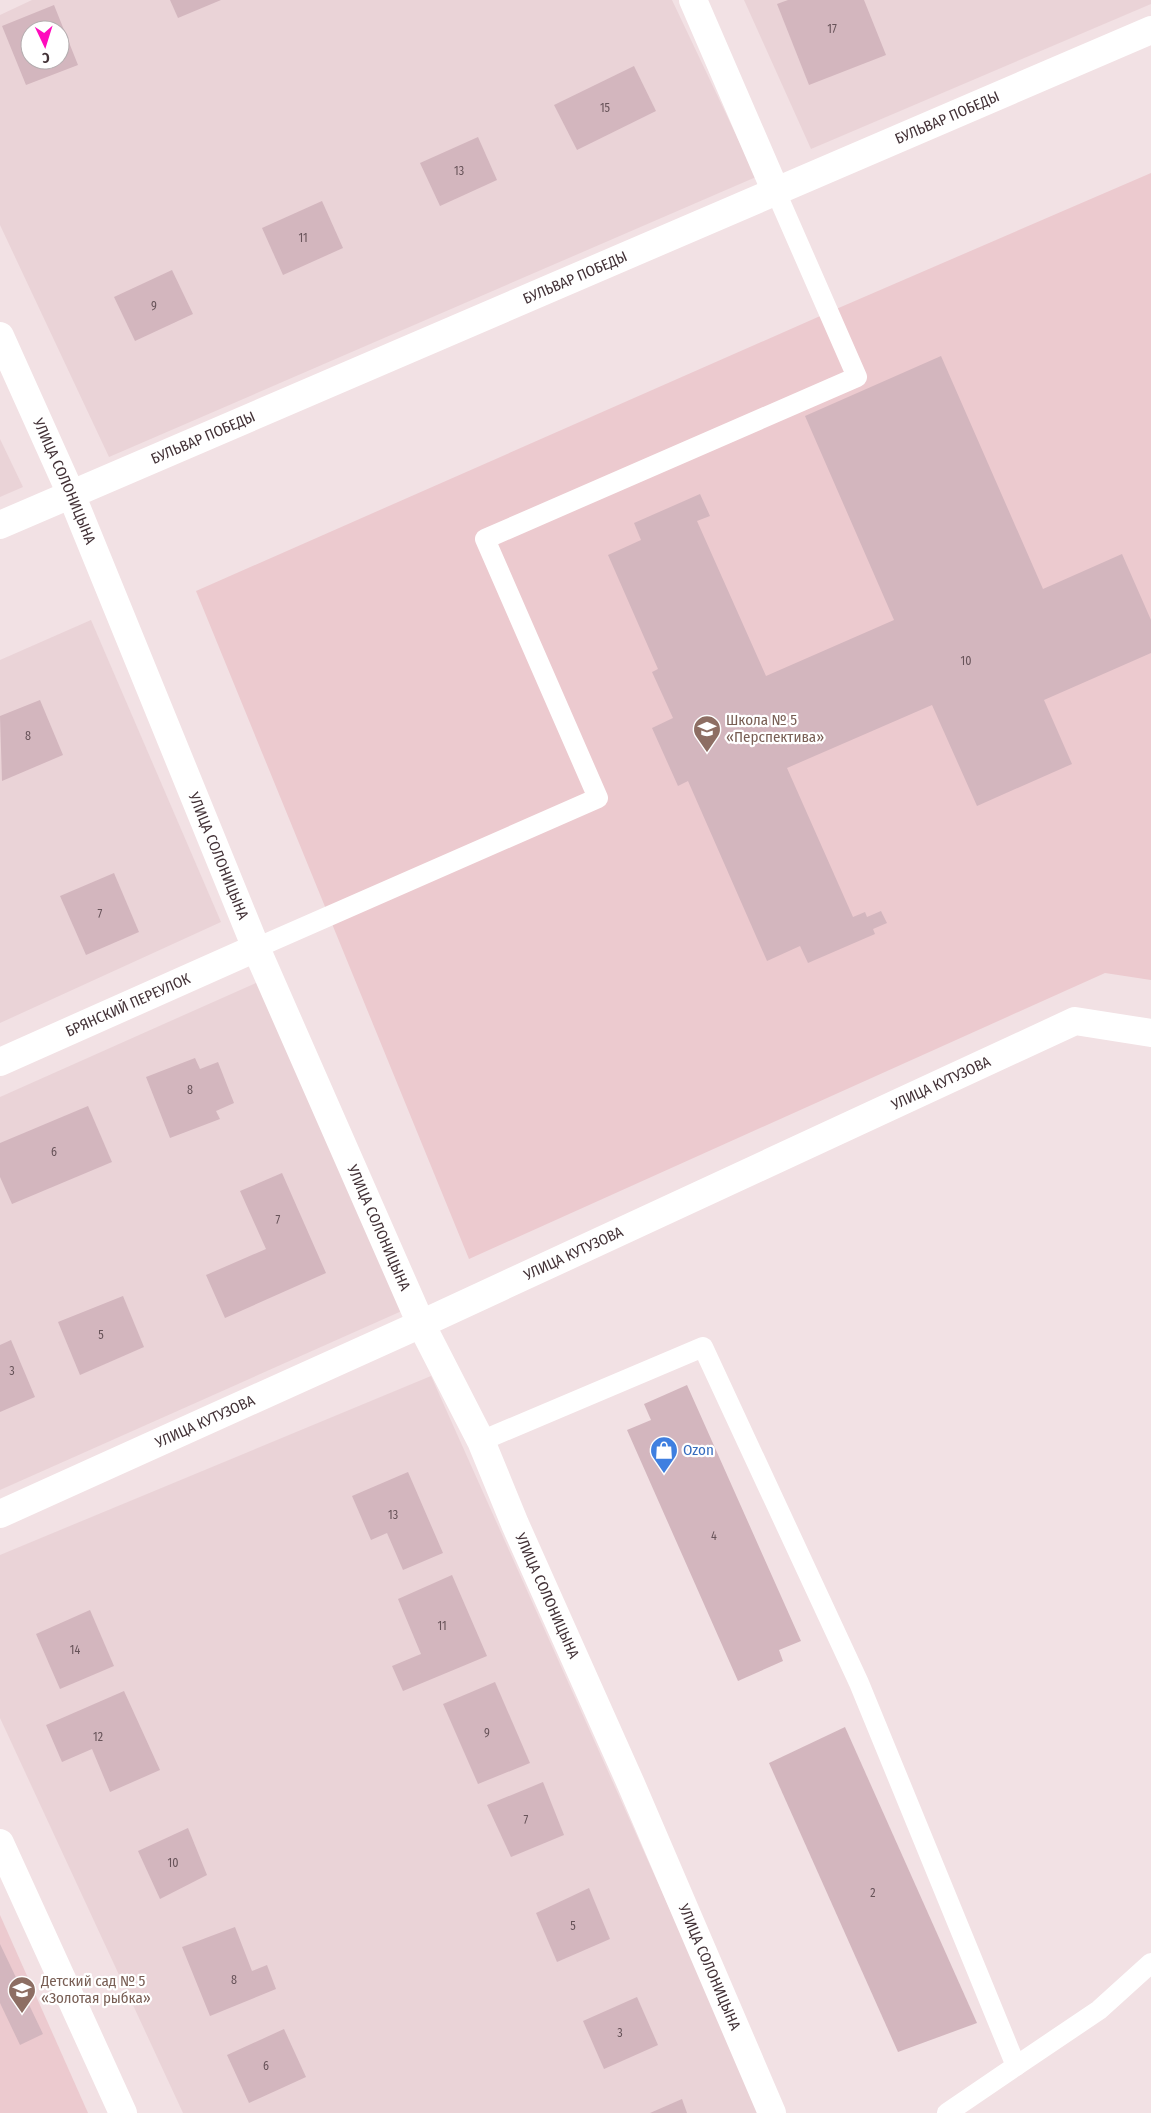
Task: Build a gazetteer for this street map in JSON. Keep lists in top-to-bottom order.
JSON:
{
  "streets": {
    "street": [
      "БУЛЬВАР ПОБЕДЫ",
      "УЛИЦА СОЛОНИЦЫНА",
      "БРЯНСКИЙ ПЕРЕУЛОК",
      "УЛИЦА КУТУЗОВА"
    ]
  },
  "crossings": [
    ["БУЛЬВАР ПОБЕДЫ", "УЛИЦА СОЛОНИЦЫНА"],
    ["УЛИЦА СОЛОНИЦЫНА", "БРЯНСКИЙ ПЕРЕУЛОК"],
    ["УЛИЦА СОЛОНИЦЫНА", "УЛИЦА КУТУЗОВА"]
  ],
  "places": {
    "school or university": ["Школа № 5 «Перспектива»", "Детский сад № 5 «Золотая рыбка»"],
    "shop": ["Ozon"]
  },
  "house_numbers": [
    "17",
    "15",
    "13",
    "11",
    "9",
    "10",
    "8",
    "7",
    "8",
    "6",
    "7",
    "5",
    "3",
    "13",
    "4",
    "11",
    "14",
    "9",
    "12",
    "7",
    "10",
    "2",
    "5",
    "8",
    "3",
    "6"
  ],
  "north": "bottom"
}
